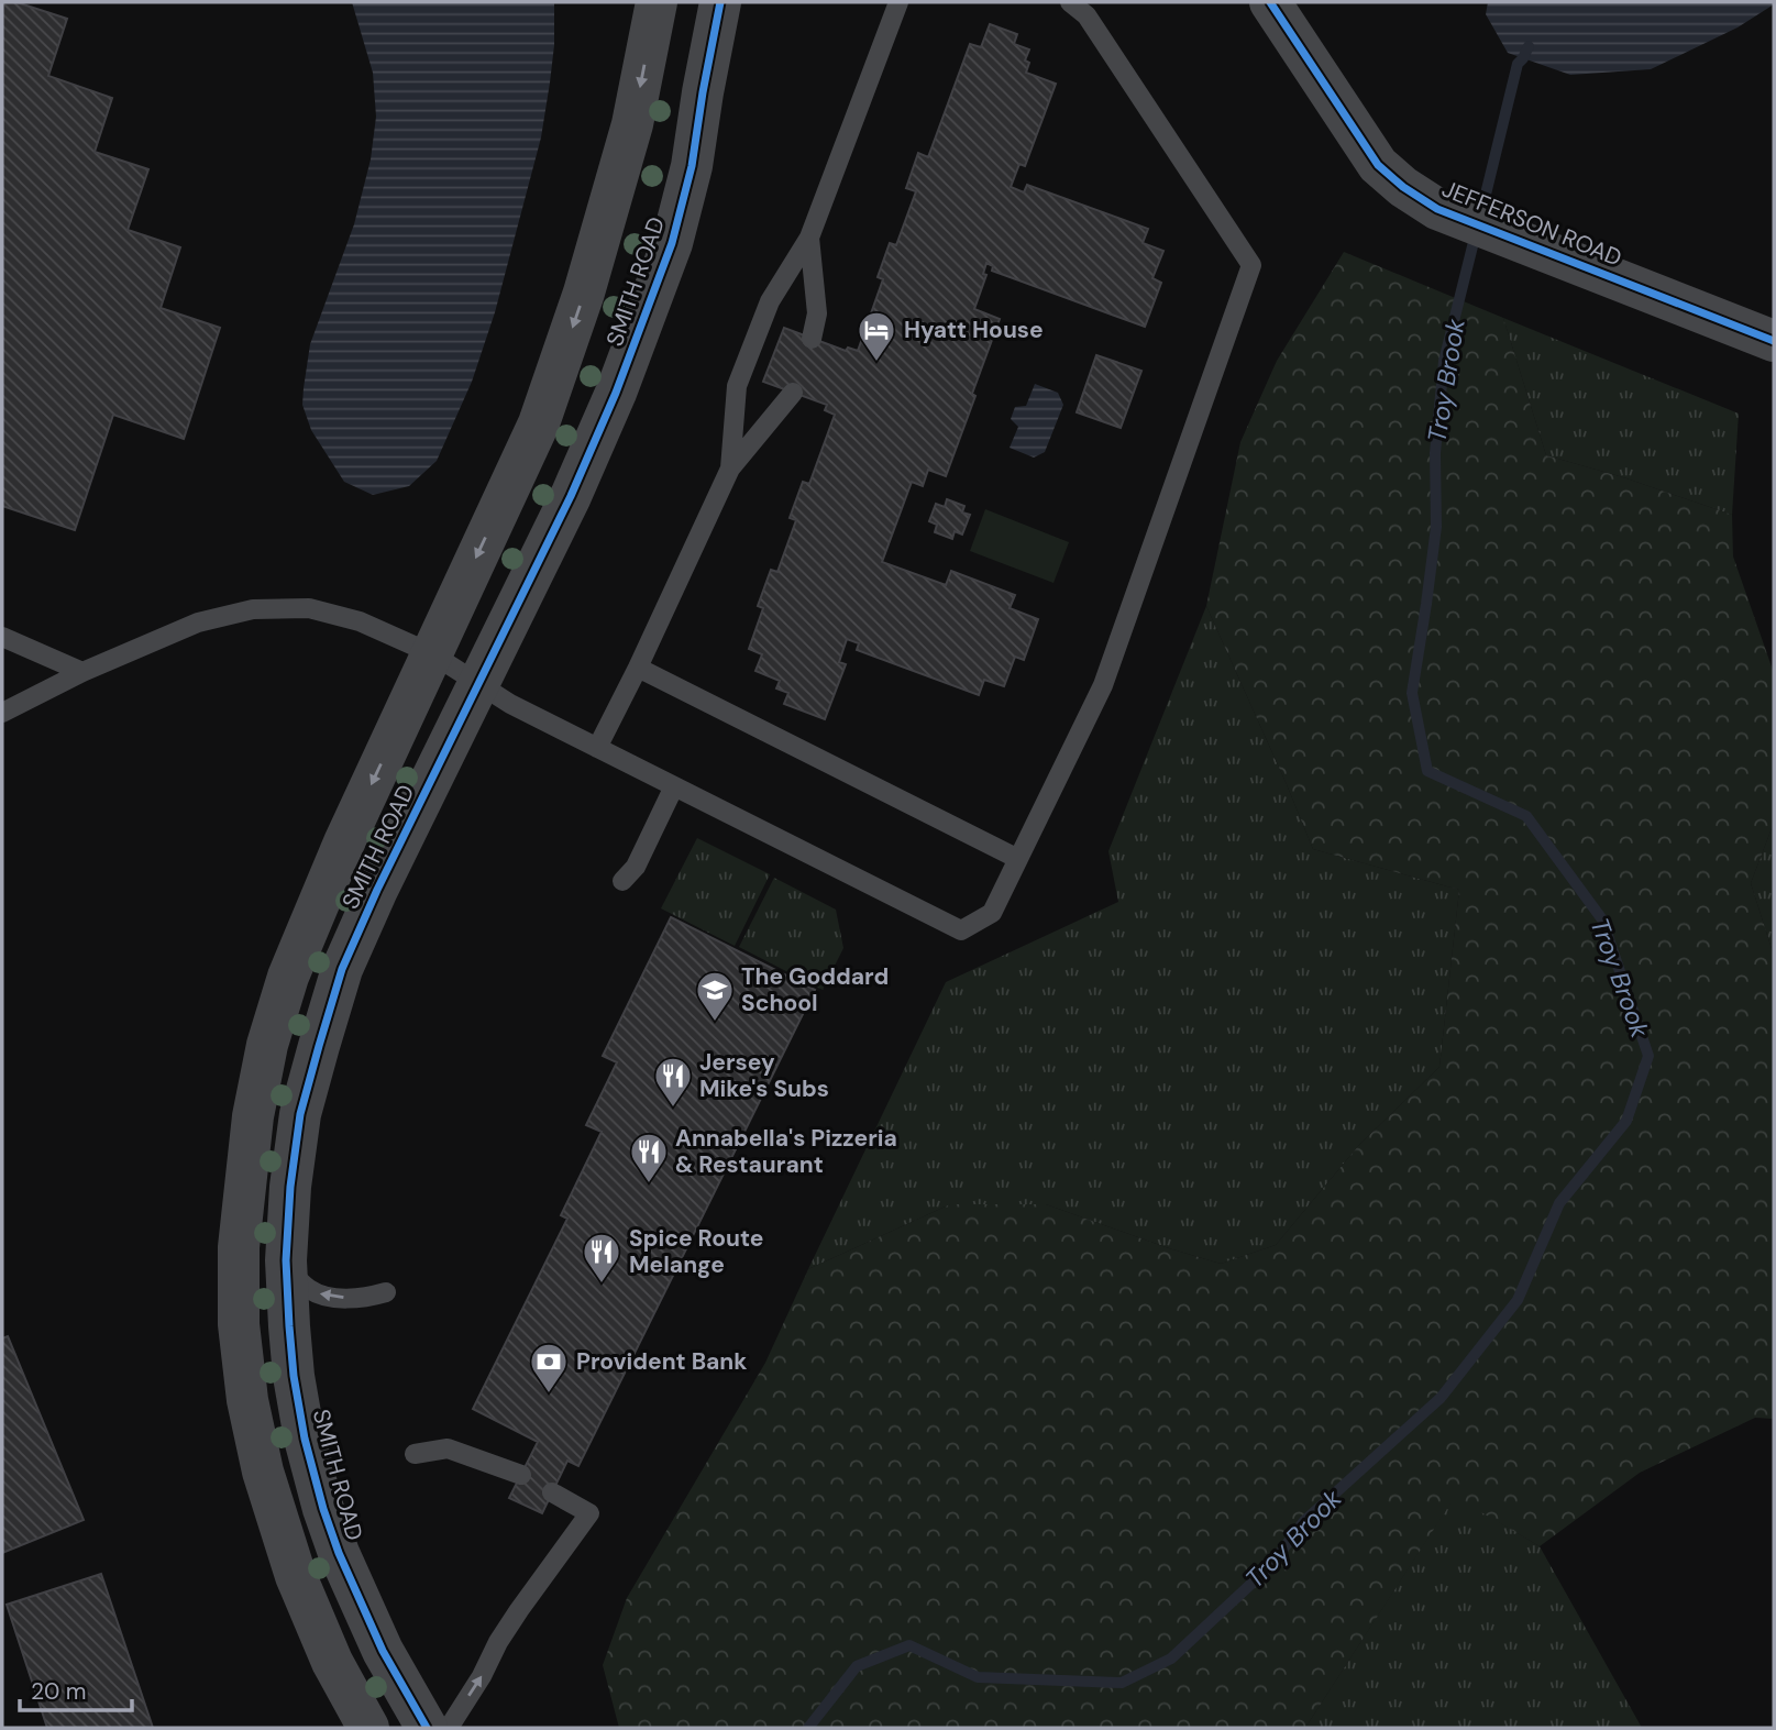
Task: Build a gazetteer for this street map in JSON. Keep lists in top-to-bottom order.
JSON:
{
  "streets": {
    "street": ["JEFFERSON ROAD", "SMITH ROAD"]
  },
  "water": ["Troy Brook"],
  "places": {
    "hotel": ["Hyatt House"],
    "school or university": ["The Goddard School"],
    "restaurant": ["Jersey Mike's Subs", "Annabella's Pizzeria & Restaurant", "Spice Route Melange"],
    "bank": ["Provident Bank"]
  },
  "scale_bar": "20 m"
}
